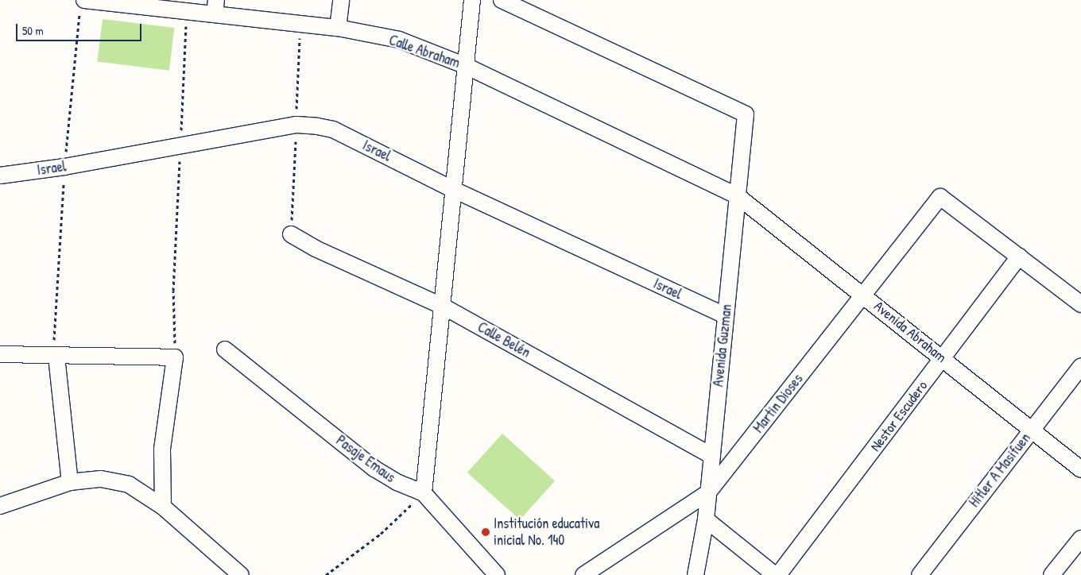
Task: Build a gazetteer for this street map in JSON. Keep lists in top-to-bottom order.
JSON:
{
  "streets": {
    "street": [
      "Calle Abraham",
      "Israel",
      "Avenida Abraham",
      "Calle Belén",
      "Avenida Guzman",
      "Martin Dioses",
      "Nestor Escudero",
      "Pasaje Emaus",
      "Hitler A Masifuen"
    ]
  },
  "crossings": [
    ["Calle Abraham", "Avenida Abraham"],
    ["Calle Abraham", "Avenida Guzman"],
    ["Israel", "Avenida Guzman"],
    ["Avenida Abraham", "Avenida Guzman"],
    ["Avenida Abraham", "Martin Dioses"],
    ["Avenida Abraham", "Nestor Escudero"],
    ["Avenida Abraham", "Hitler A Masifuen"],
    ["Calle Belén", "Avenida Guzman"],
    ["Avenida Guzman", "Martin Dioses"],
    ["Martin Dioses", "Nestor Escudero"]
  ],
  "places": ["Institución educativa inicial No. 140"],
  "scale_bar": "50 m"
}
